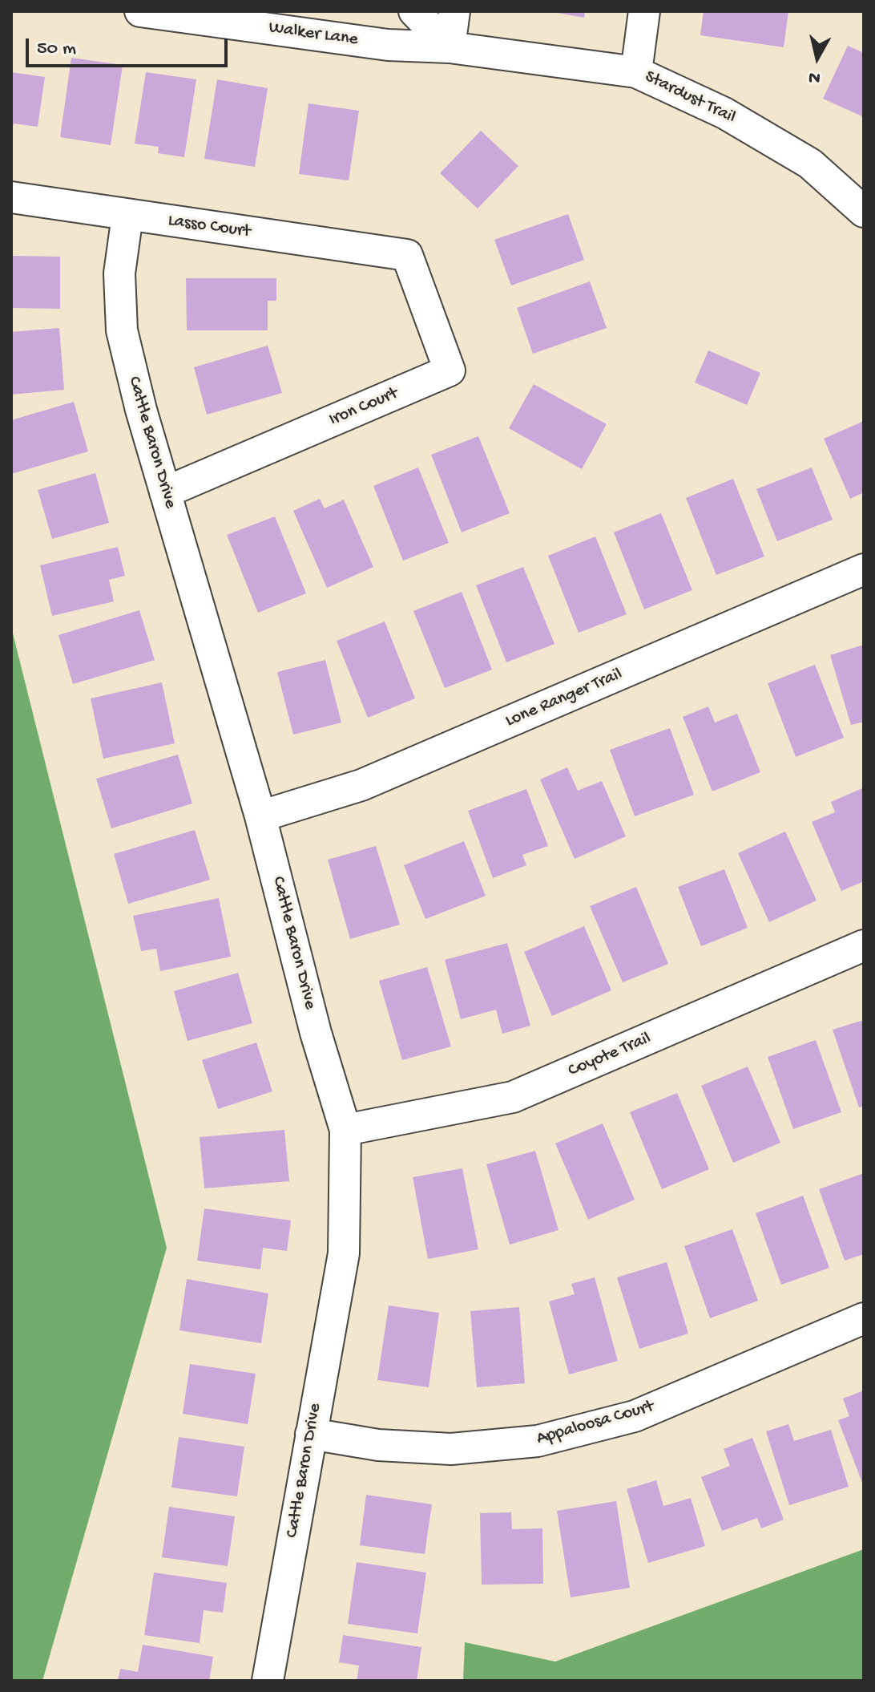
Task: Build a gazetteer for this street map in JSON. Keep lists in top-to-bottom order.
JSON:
{
  "streets": {
    "street": [
      "Walker Lane",
      "Stardust Trail",
      "Lasso Court",
      "Iron Court",
      "Cattle Baron Drive",
      "Lone Ranger Trail",
      "Coyote Trail",
      "Appaloosa Court"
    ]
  },
  "crossings": [
    ["Walker Lane", "Stardust Trail"],
    ["Lasso Court", "Iron Court"],
    ["Lasso Court", "Cattle Baron Drive"],
    ["Iron Court", "Cattle Baron Drive"],
    ["Cattle Baron Drive", "Lone Ranger Trail"],
    ["Cattle Baron Drive", "Coyote Trail"],
    ["Cattle Baron Drive", "Appaloosa Court"]
  ],
  "scale_bar": "50 m",
  "north": "bottom"
}
